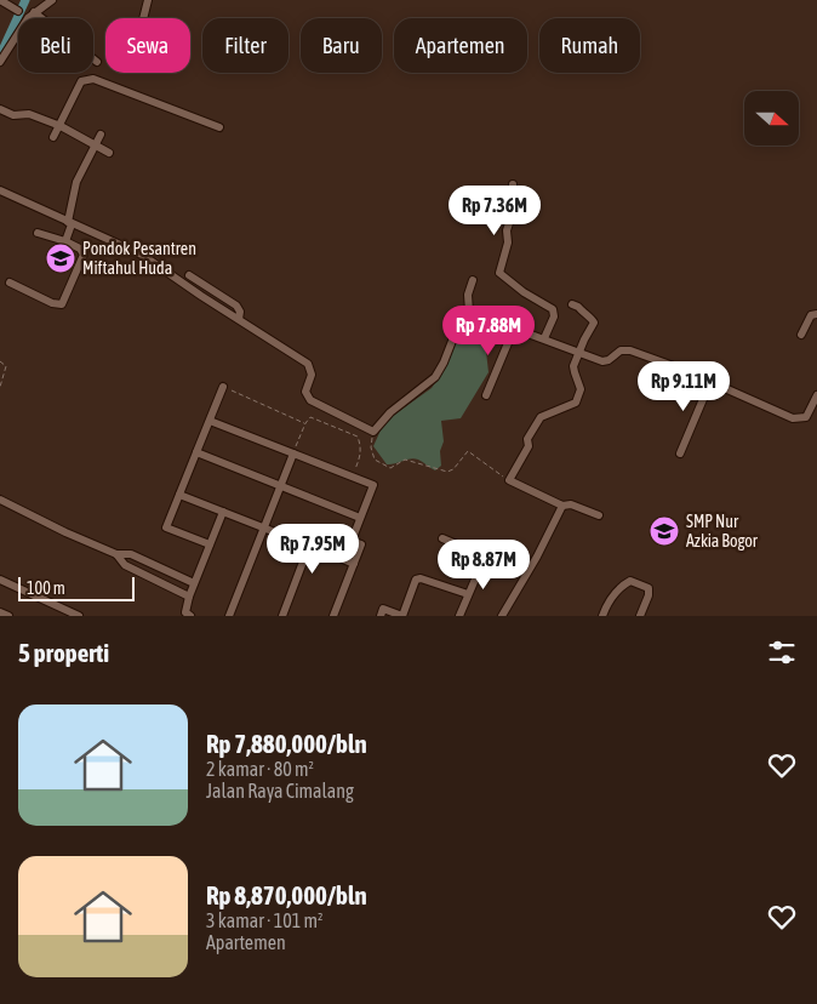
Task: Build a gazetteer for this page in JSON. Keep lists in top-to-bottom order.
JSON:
{
  "places": {
    "school or university": ["Pondok Pesantren Miftahul Huda", "SMP Nur Azkia Bogor"]
  },
  "scale_bar": "100 m",
  "north": "right",
  "page": {
    "chip": [
      "Beli",
      "Sewa",
      "Filter",
      "Baru",
      "Apartemen",
      "Rumah"
    ],
    "price": [
      "Rp 7.36M",
      "Rp 7.88M",
      "Rp 9.11M",
      "Rp 7.95M",
      "Rp 8.87M"
    ],
    "scale": "100 m",
    "heading": "5 properti",
    "list": [
      {
        "name": "Rp 7,880,000/bln",
        "note": "2 kamar · 80 m² · Jalan Raya Cimalang"
      },
      {
        "name": "Rp 8,870,000/bln",
        "note": "3 kamar · 101 m² · Apartemen"
      }
    ]
  }
}
